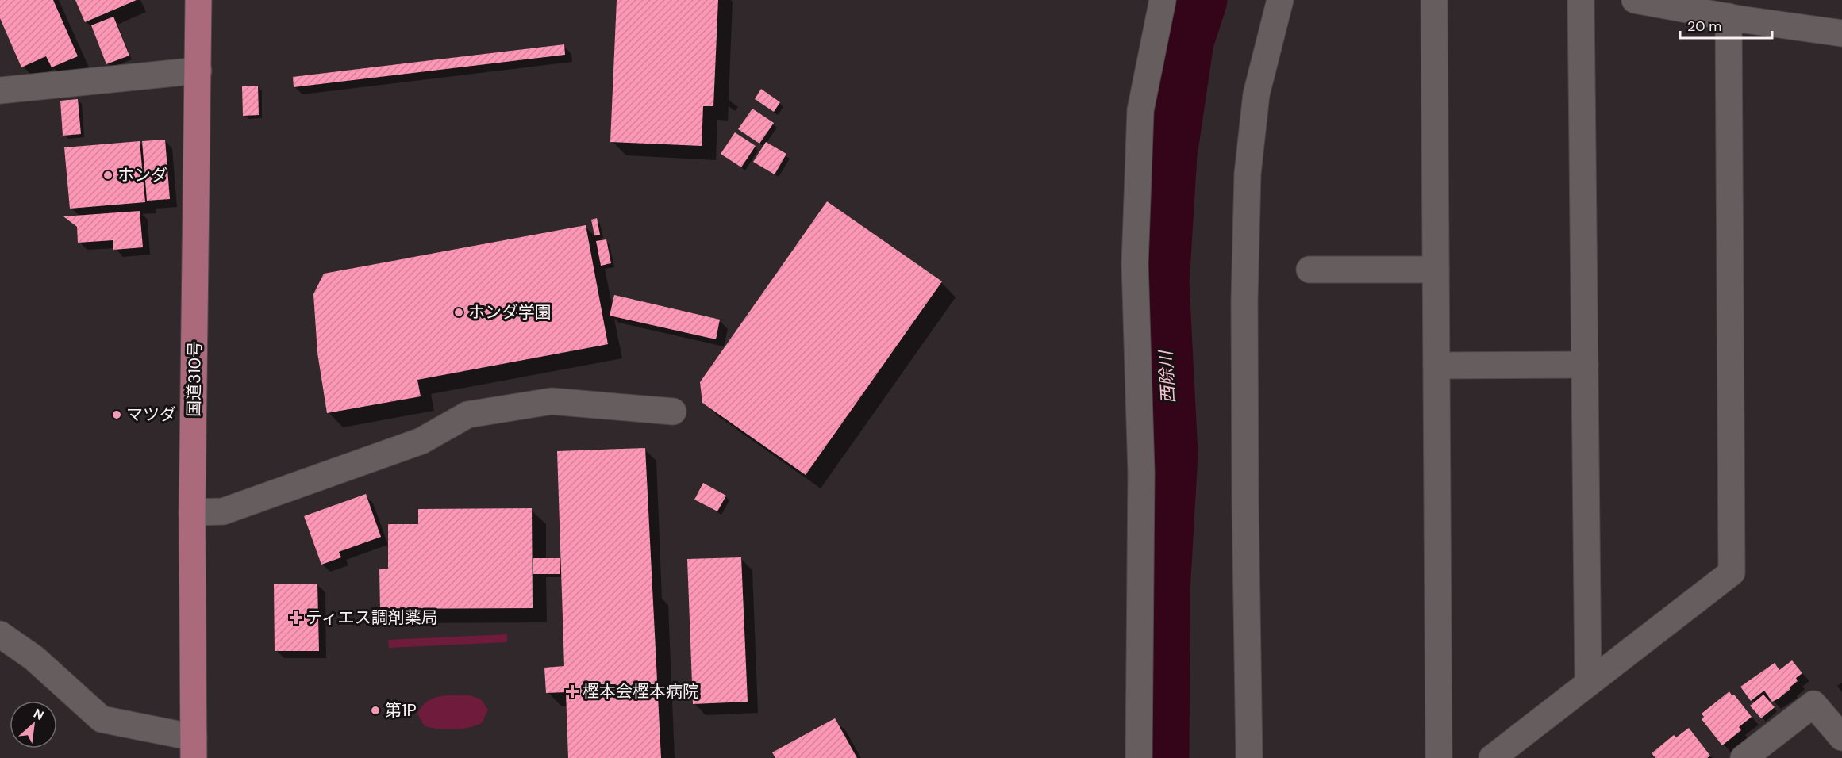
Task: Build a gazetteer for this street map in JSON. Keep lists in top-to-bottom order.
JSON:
{
  "streets": {
    "highway": ["国道310号"]
  },
  "water": ["西除川"],
  "places": {
    "other": [
      "ホンダ",
      "ホンダ学園",
      "マツダ",
      "第1P"
    ],
    "health": ["ティエス調剤薬局", "樫本会樫本病院"]
  },
  "scale_bar": "20 m",
  "north": "top right"
}
